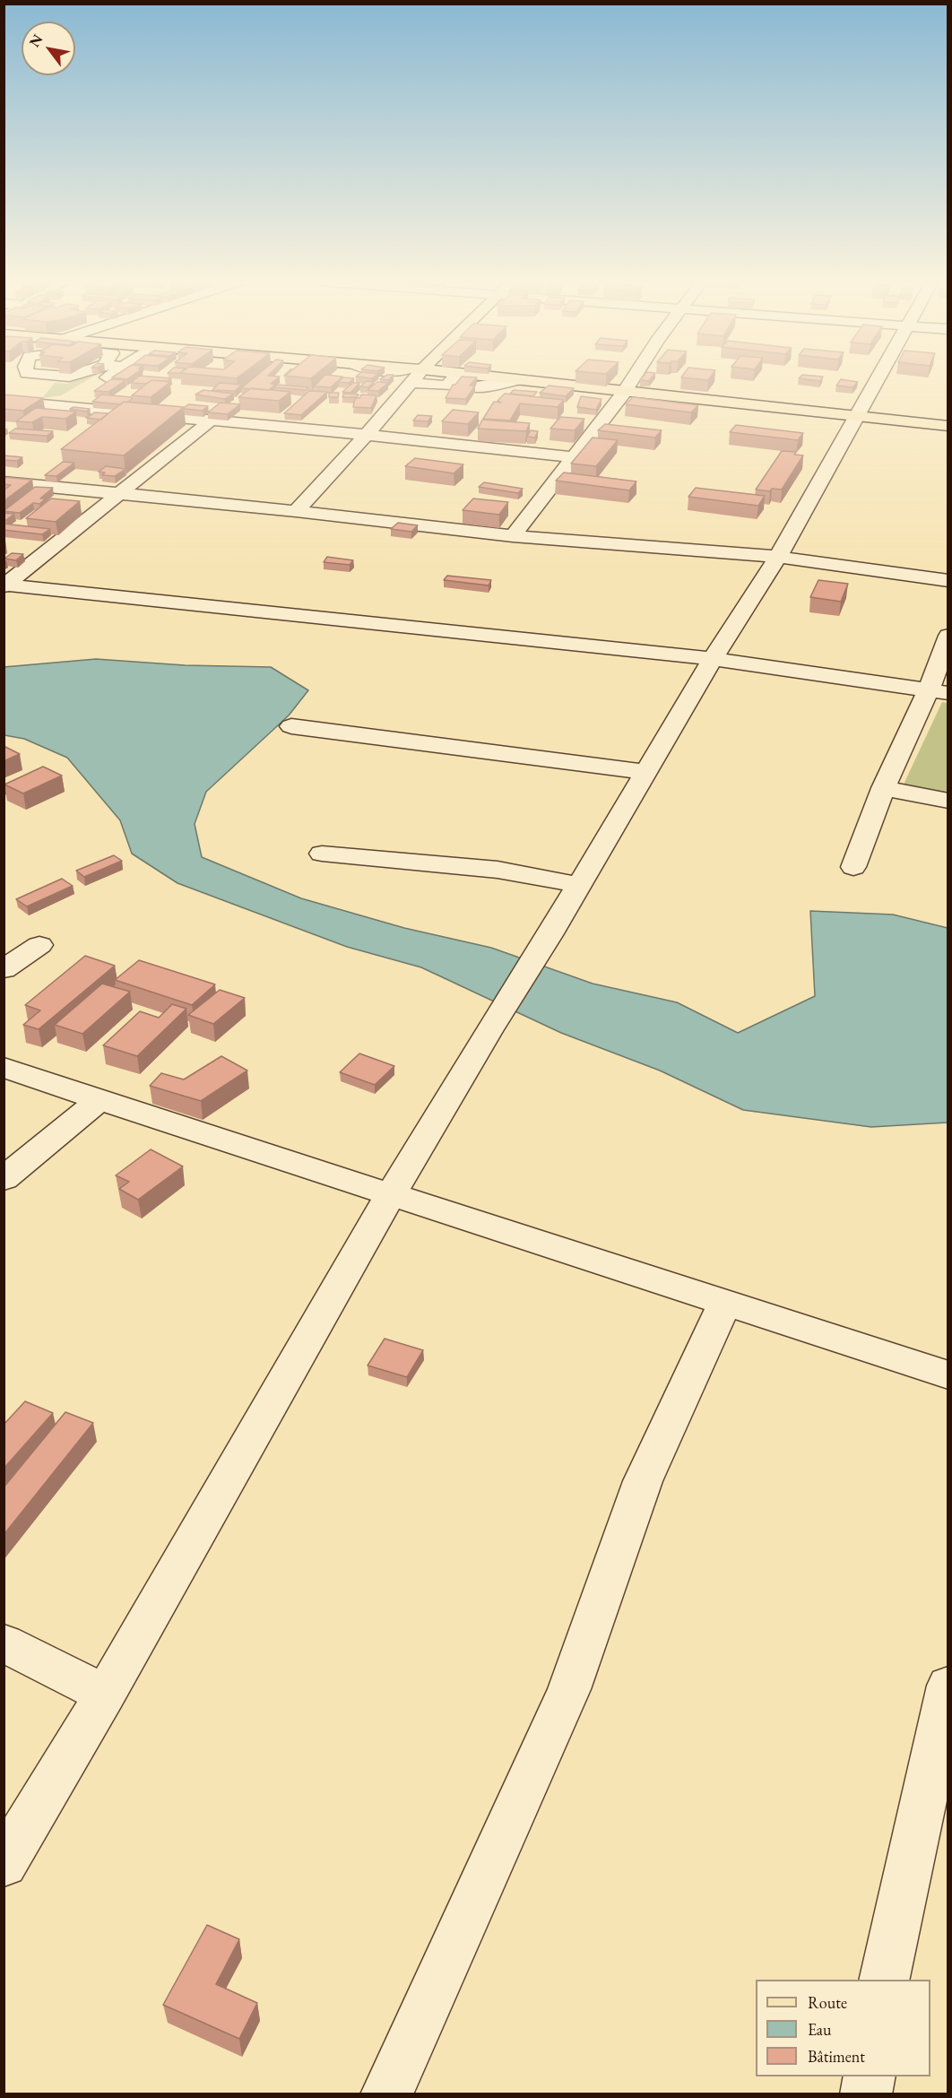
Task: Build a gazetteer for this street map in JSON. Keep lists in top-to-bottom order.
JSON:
{
  "legend": ["Route", "Eau", "Bâtiment"],
  "north": "top left"
}
